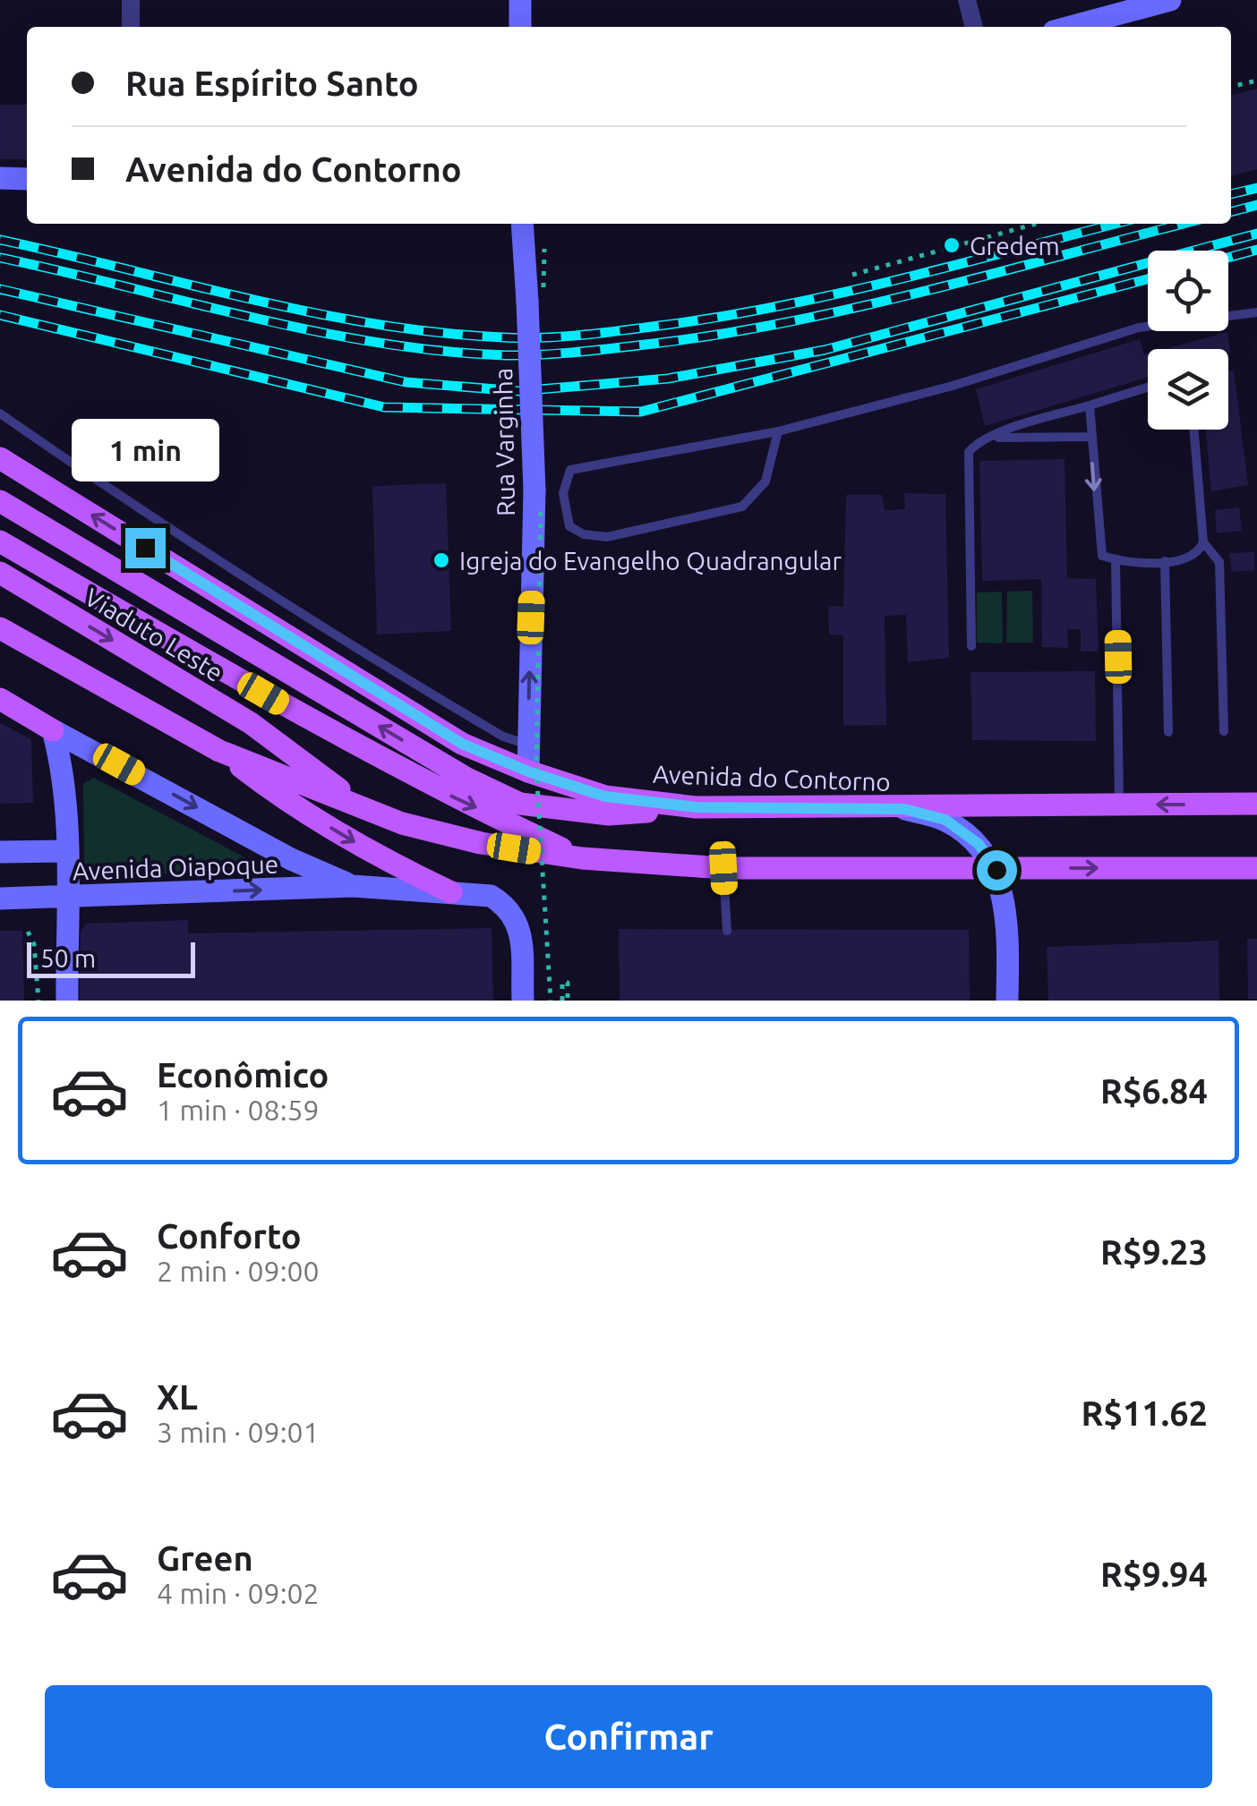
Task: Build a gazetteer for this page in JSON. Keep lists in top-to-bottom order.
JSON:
{
  "streets": {
    "main road": ["Viaduto Leste", "Avenida do Contorno"],
    "street": ["Rua Varginha", "Avenida Oiapoque"]
  },
  "crossings": [
    ["Rua Varginha", "Avenida do Contorno"],
    ["Viaduto Leste", "Avenida do Contorno"]
  ],
  "one_way": ["Rua Varginha", "Avenida Oiapoque"],
  "places": ["Gredem", "Igreja do Evangelho Quadrangular"],
  "scale_bar": "50 m",
  "page": {
    "banner": ["Rua Espírito Santo", "Avenida do Contorno"],
    "bubble": "1 min",
    "scale": "50 m",
    "list": [
      {
        "name": "Econômico",
        "note": "1 min · 08:59",
        "value": "R$6.84"
      },
      {
        "name": "Conforto",
        "note": "2 min · 09:00",
        "value": "R$9.23"
      },
      {
        "name": "XL",
        "note": "3 min · 09:01",
        "value": "R$11.62"
      },
      {
        "name": "Green",
        "note": "4 min · 09:02",
        "value": "R$9.94"
      }
    ],
    "buttons": "Confirmar"
  }
}
